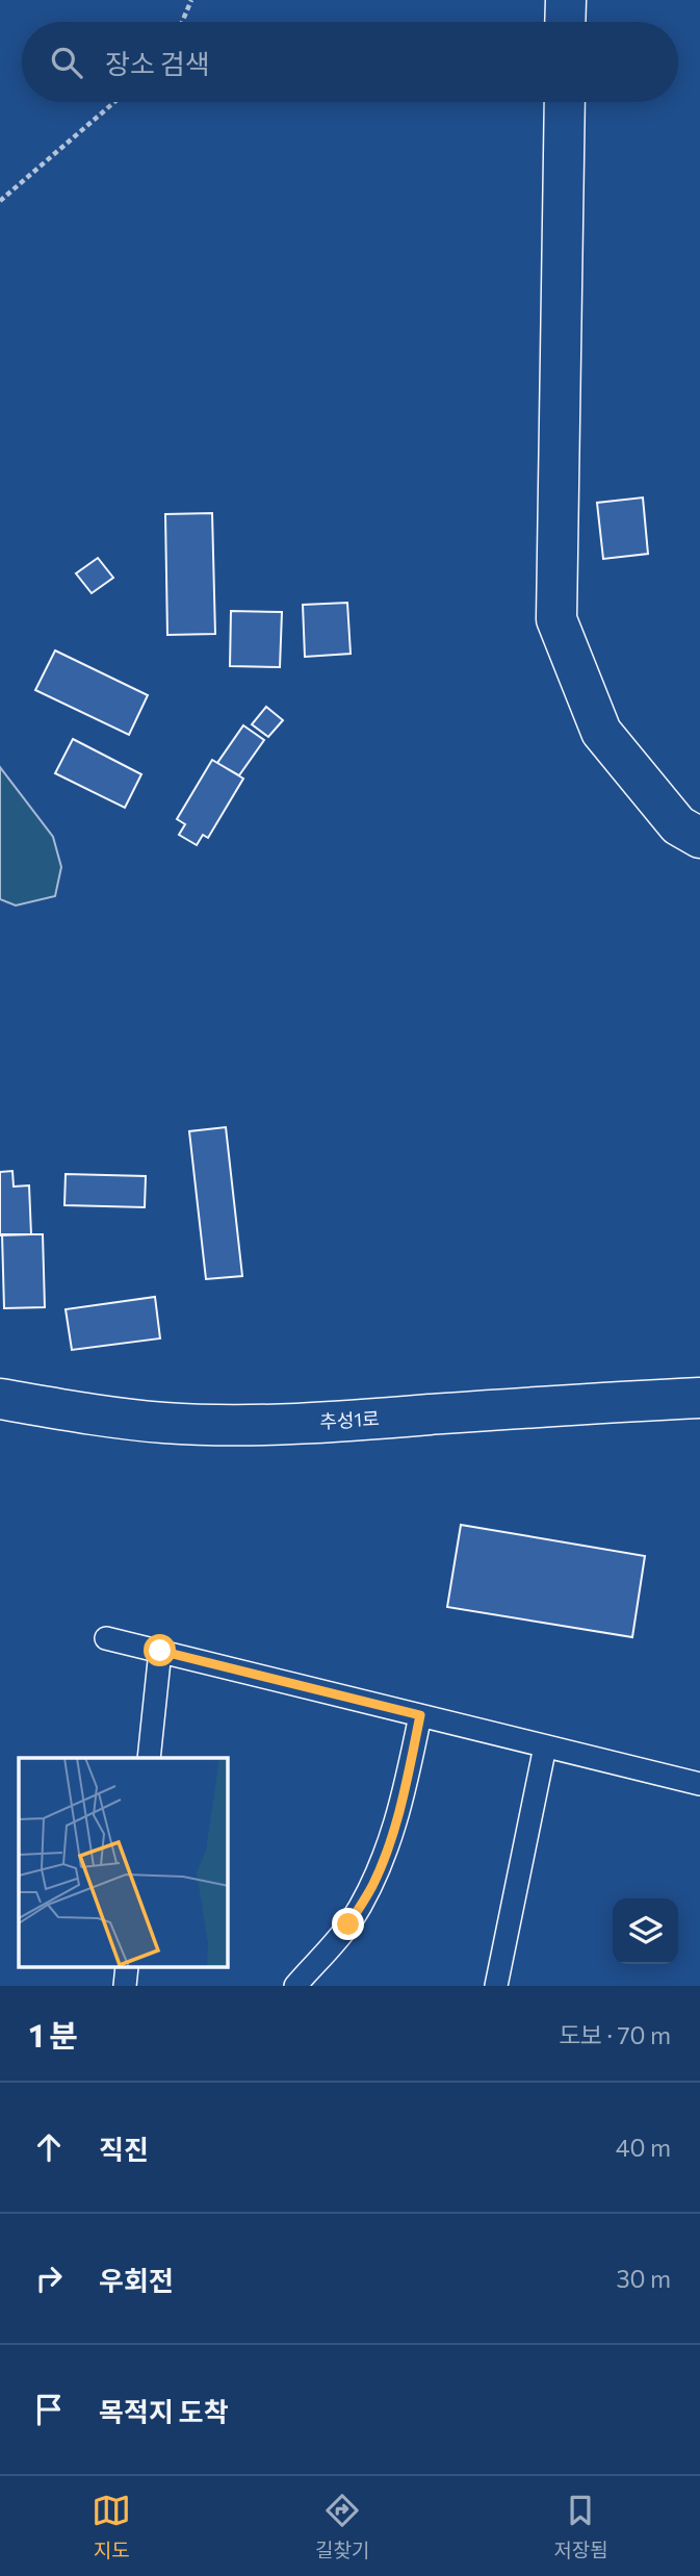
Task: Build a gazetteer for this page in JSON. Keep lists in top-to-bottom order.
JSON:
{
  "streets": {
    "street": ["추성1로"]
  },
  "page": {
    "search": "장소 검색",
    "heading": ["1 분", "도보 · 70 m"],
    "list": [
      ["직진", "40 m"],
      ["우회전", "30 m"],
      "목적지 도착"
    ],
    "nav": ["지도", "길찾기", "저장됨"]
  }
}
